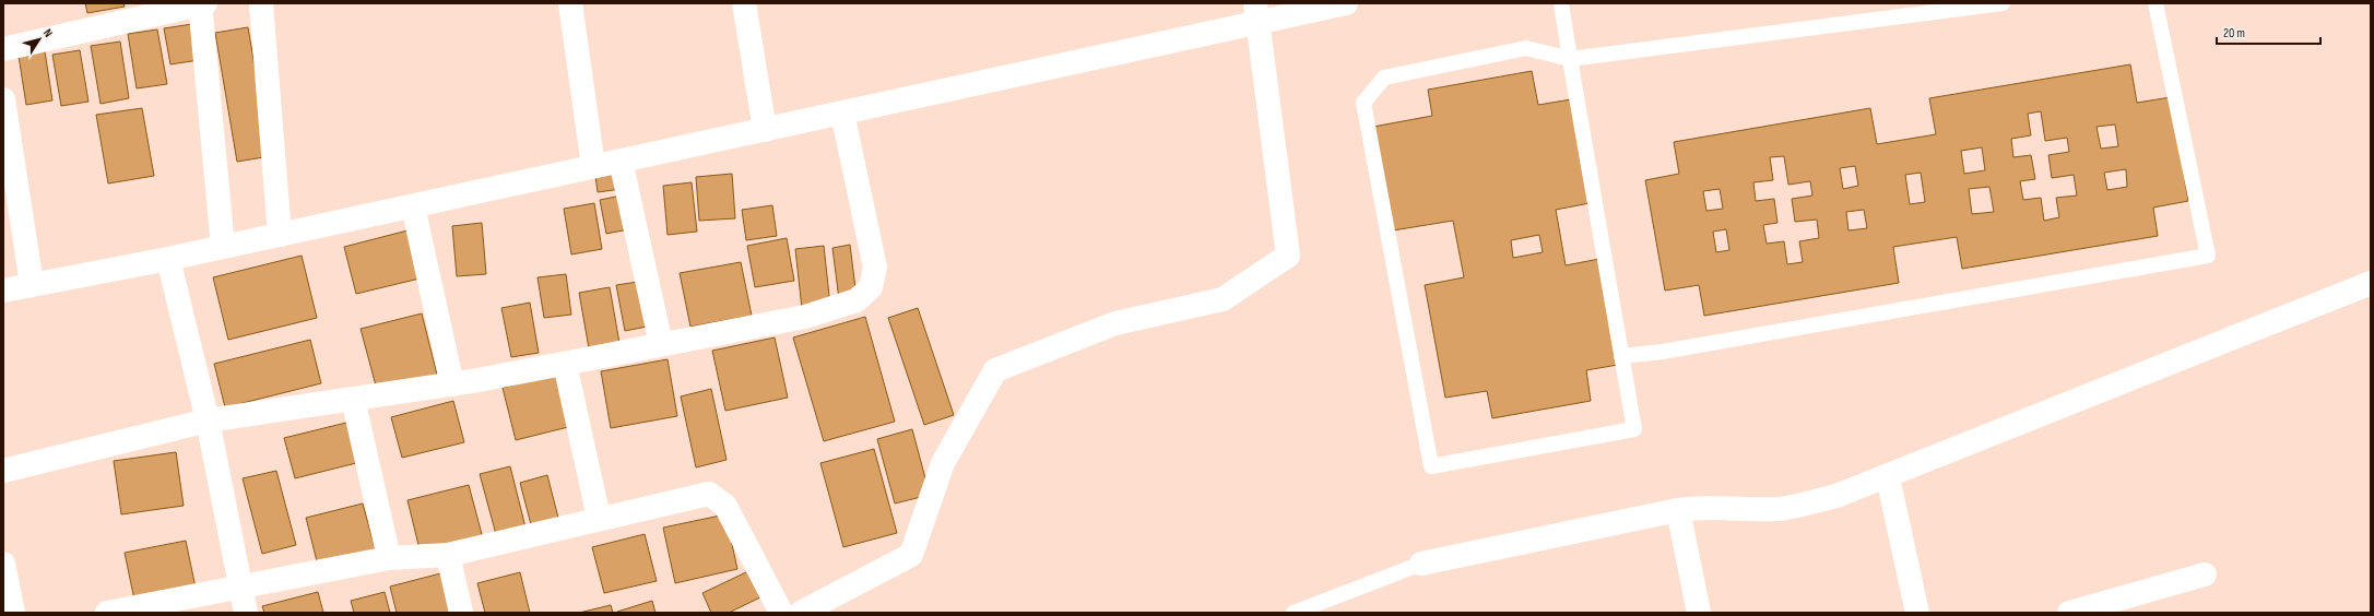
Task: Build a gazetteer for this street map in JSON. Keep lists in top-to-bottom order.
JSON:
{
  "scale_bar": "20 m",
  "north": "top right"
}
